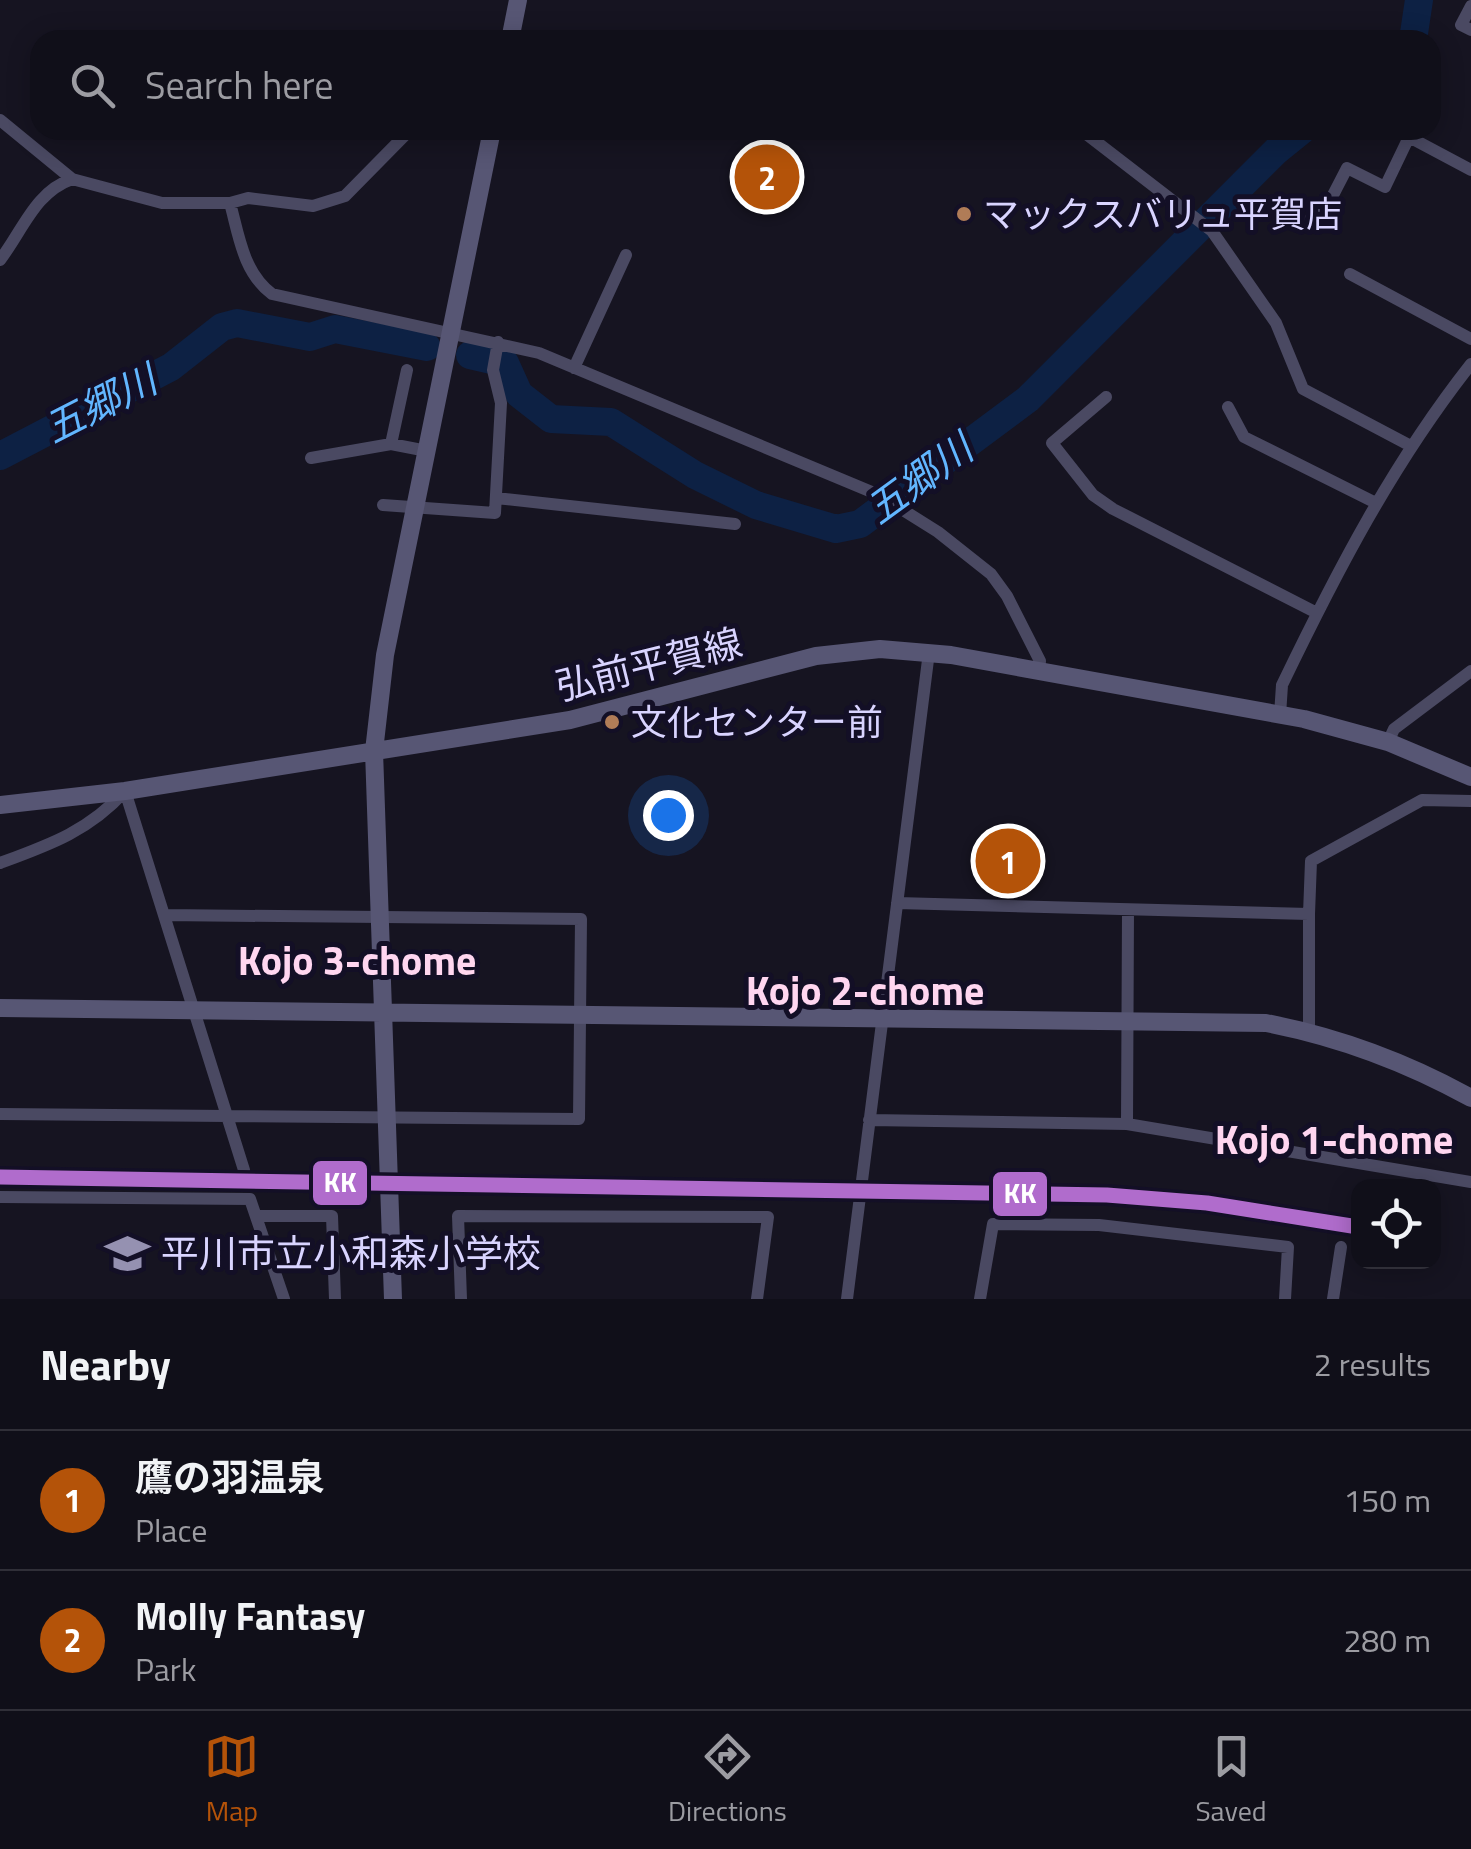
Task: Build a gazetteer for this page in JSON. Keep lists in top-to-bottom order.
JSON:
{
  "streets": {
    "street": ["弘前平賀線"]
  },
  "districts": ["Kojo 3-chome", "Kojo 2-chome", "Kojo 1-chome"],
  "water": ["五郷川"],
  "places": {
    "other": ["マックスバリュ平賀店", "文化センター前"],
    "school or university": ["平川市立小和森小学校"]
  },
  "lines": ["transit line KK"],
  "page": {
    "search": "Search here",
    "pins": ["2", "1"],
    "heading": ["Nearby", "2 results"],
    "list": [
      {
        "mark": "1",
        "name": "鷹の羽温泉",
        "note": "Place",
        "value": "150 m"
      },
      {
        "mark": "2",
        "name": "Molly Fantasy",
        "note": "Park",
        "value": "280 m"
      }
    ],
    "nav": ["Map", "Directions", "Saved"]
  }
}
